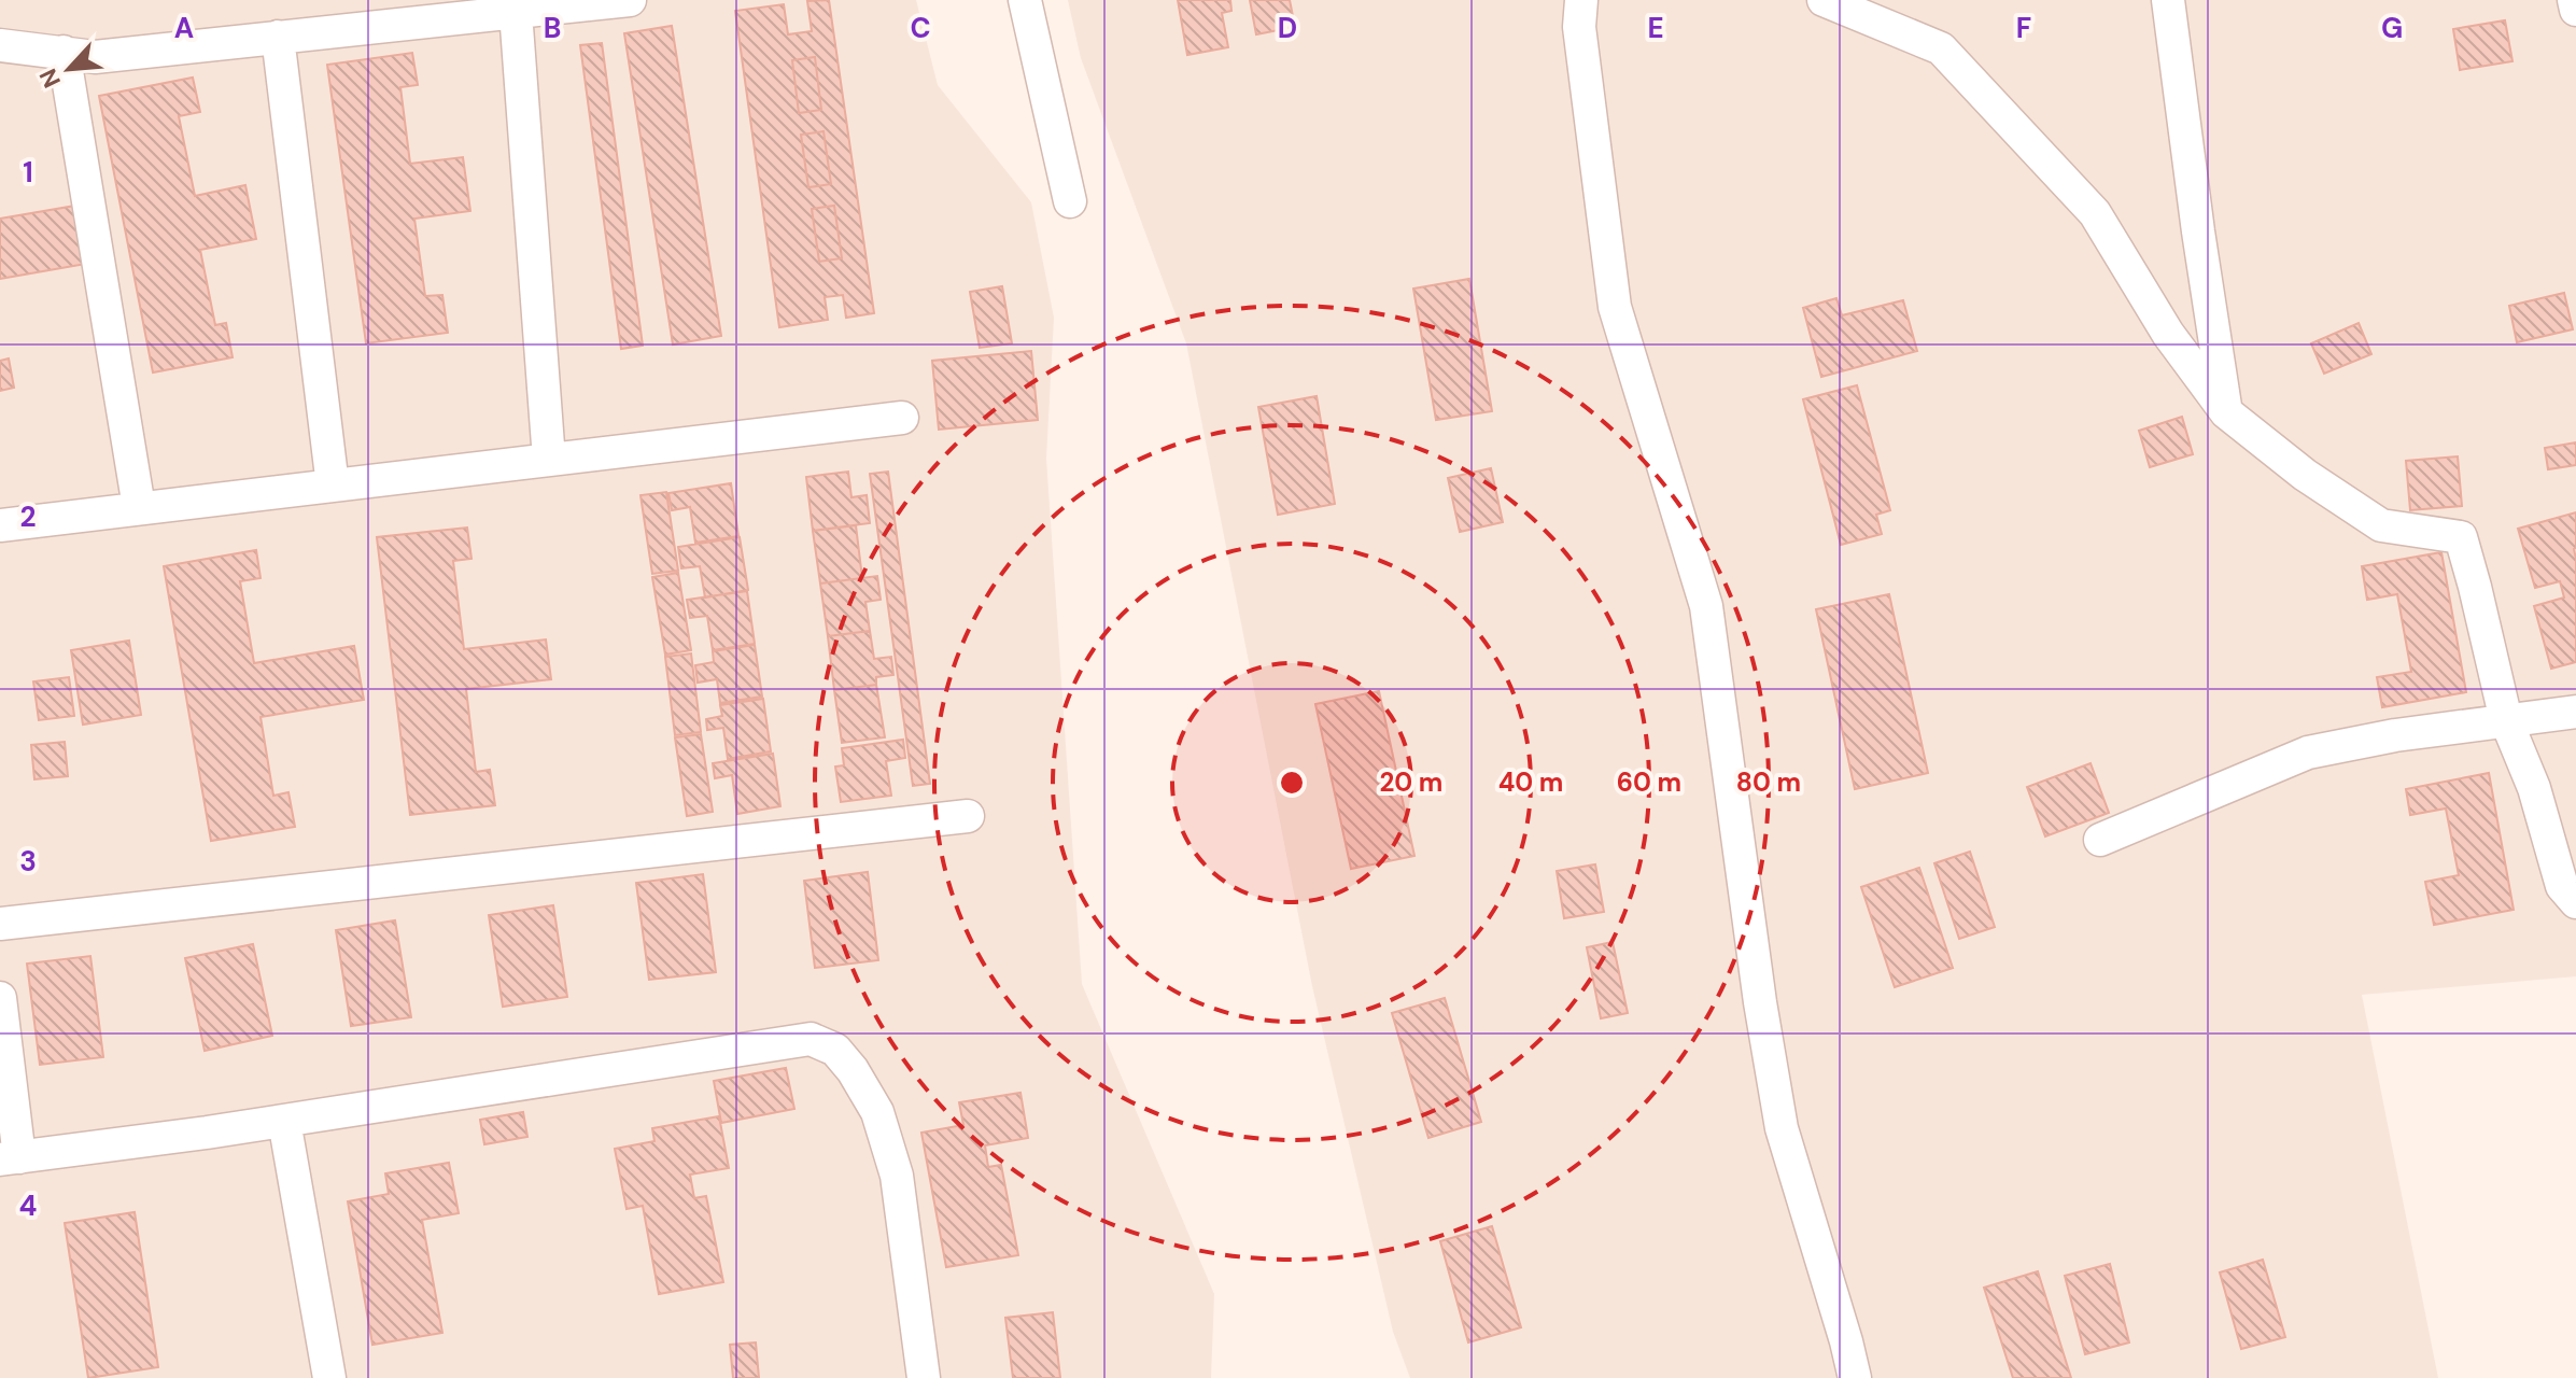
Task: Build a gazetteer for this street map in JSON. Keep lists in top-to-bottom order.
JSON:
{
  "north": "bottom left",
  "grid": {
    "columns": [
      "A",
      "B",
      "C",
      "D",
      "E",
      "F",
      "G"
    ],
    "rows": [
      "1",
      "2",
      "3",
      "4"
    ]
  },
  "rings": [
    "20 m",
    "40 m",
    "60 m",
    "80 m"
  ]
}
